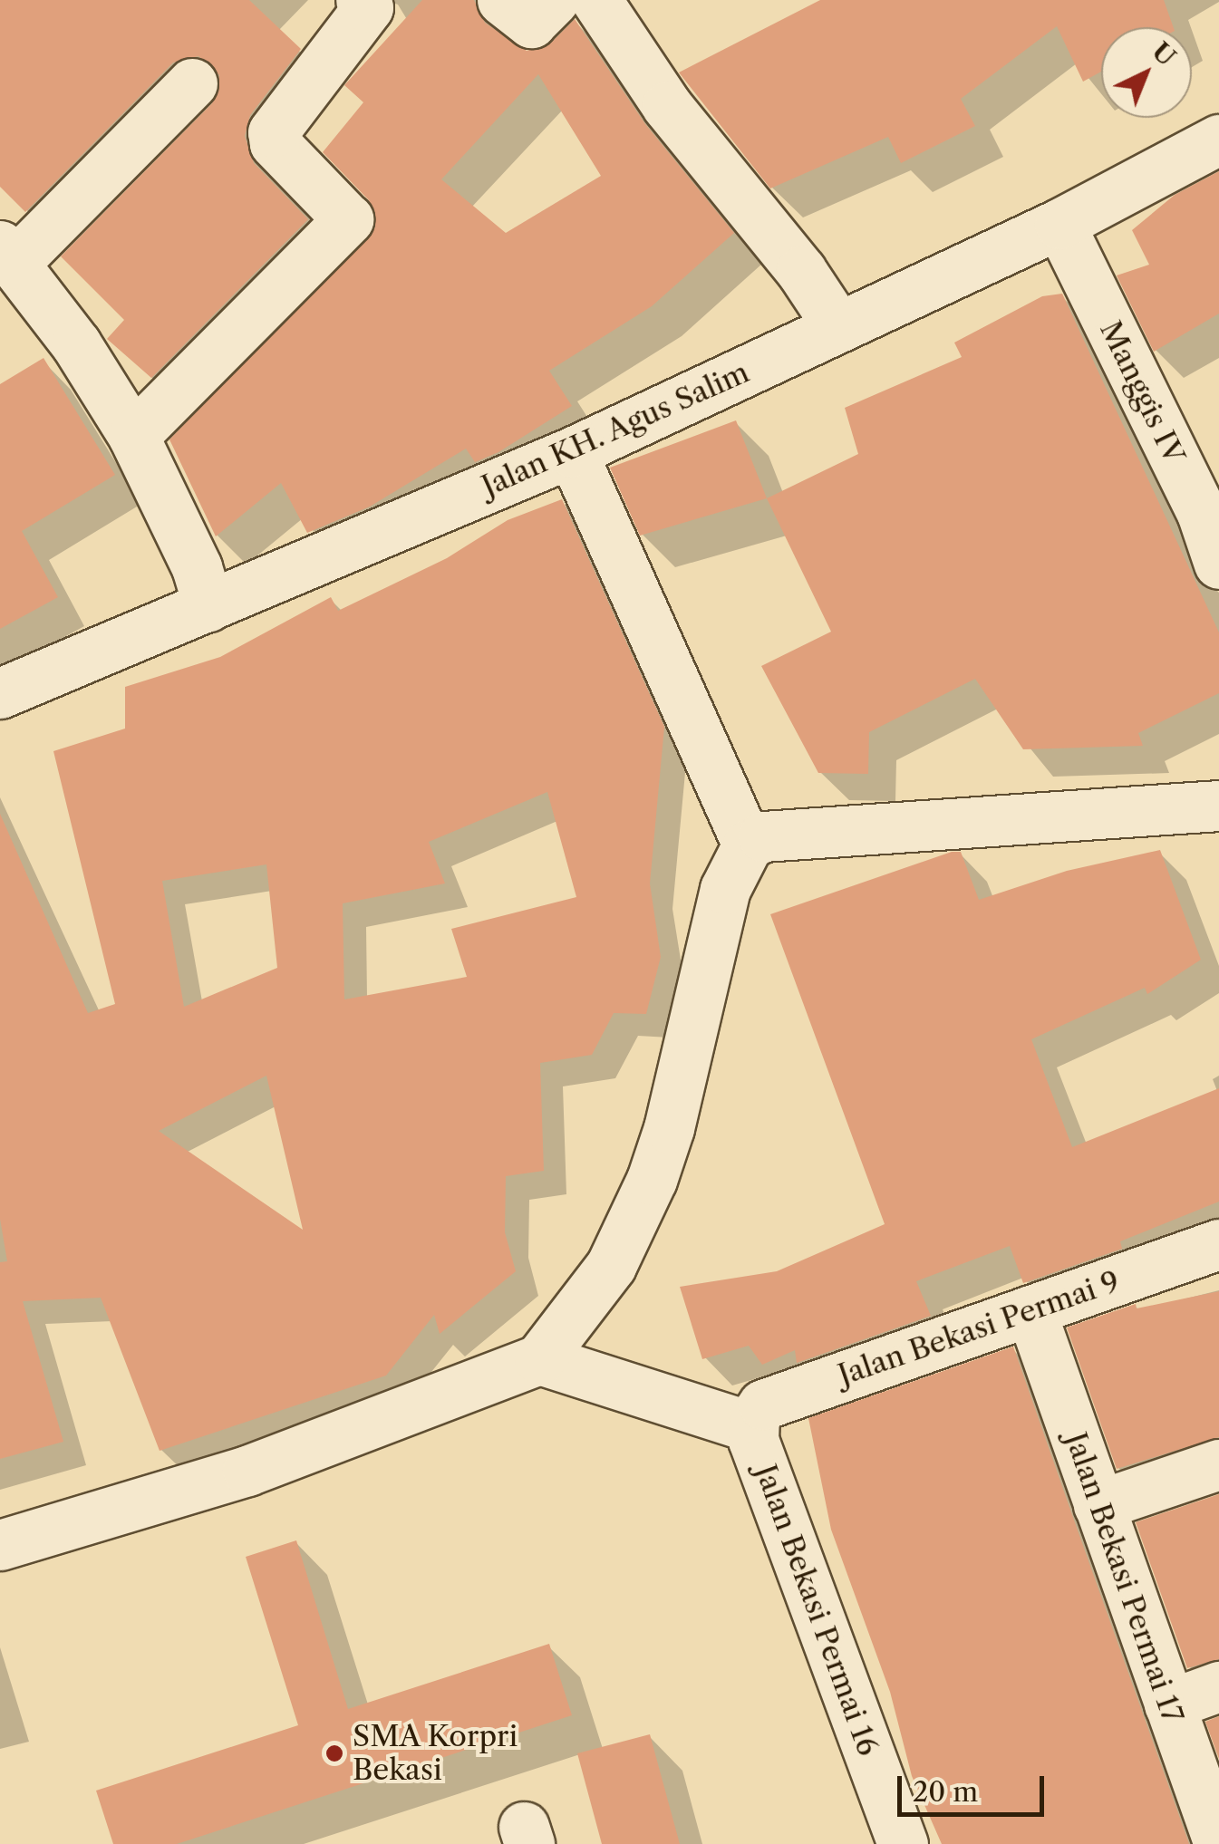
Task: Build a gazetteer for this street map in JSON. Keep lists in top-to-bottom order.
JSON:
{
  "streets": {
    "street": [
      "Manggis IV",
      "Jalan KH. Agus Salim",
      "Jalan Bekasi Permai 9",
      "Jalan Bekasi Permai 17",
      "Jalan Bekasi Permai 16"
    ]
  },
  "crossings": [
    ["Manggis IV", "Jalan KH. Agus Salim"],
    ["Jalan Bekasi Permai 9", "Jalan Bekasi Permai 17"],
    ["Jalan Bekasi Permai 9", "Jalan Bekasi Permai 16"]
  ],
  "places": ["SMA Korpri Bekasi"],
  "scale_bar": "20 m",
  "north": "top right"
}
